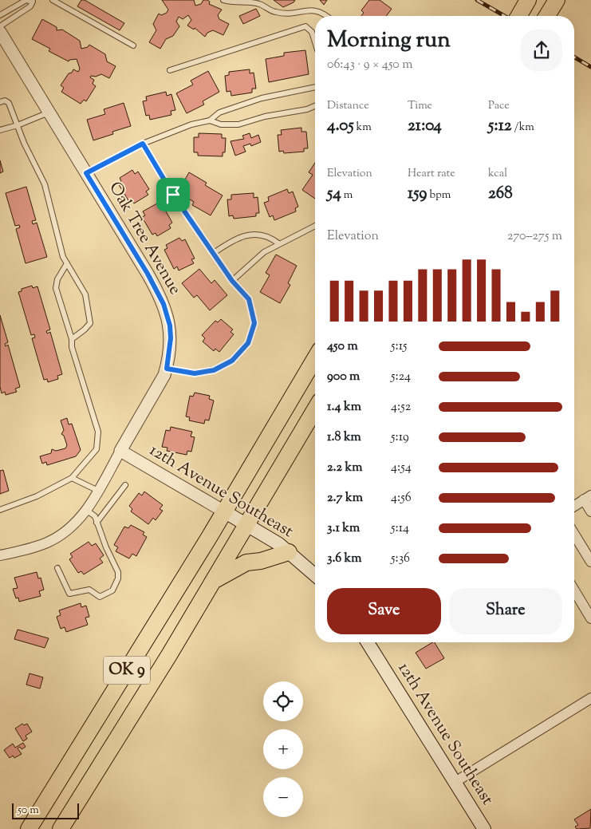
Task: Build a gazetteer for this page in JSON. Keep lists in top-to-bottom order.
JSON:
{
  "streets": {
    "highway": ["OK 9"],
    "main road": ["12th Avenue Southeast"],
    "street": ["Oak Tree Avenue"]
  },
  "crossings": [
    ["Oak Tree Avenue", "12th Avenue Southeast"],
    ["12th Avenue Southeast", "OK 9"]
  ],
  "scale_bar": "50 m",
  "page": {
    "heading": ["Morning run", "06:43 · 9 × 450 m"],
    "stats": [
      ["Distance", "4.05 km"],
      ["Time", "21:04"],
      ["Pace", "5:12 /km"],
      ["Elevation", "54 m"],
      ["Heart rate", "159 bpm"],
      ["kcal", "268"]
    ],
    "chart": ["Elevation", "270–275 m"],
    "list": [
      {
        "name": "450 m",
        "note": "5:15"
      },
      {
        "name": "900 m",
        "note": "5:24"
      },
      {
        "name": "1.4 km",
        "note": "4:52"
      },
      {
        "name": "1.8 km",
        "note": "5:19"
      },
      {
        "name": "2.2 km",
        "note": "4:54"
      },
      {
        "name": "2.7 km",
        "note": "4:56"
      },
      {
        "name": "3.1 km",
        "note": "5:14"
      },
      {
        "name": "3.6 km",
        "note": "5:36"
      }
    ],
    "buttons": ["Save", "Share"],
    "map_buttons": ["+", "−"],
    "scale": "50 m"
  }
}
